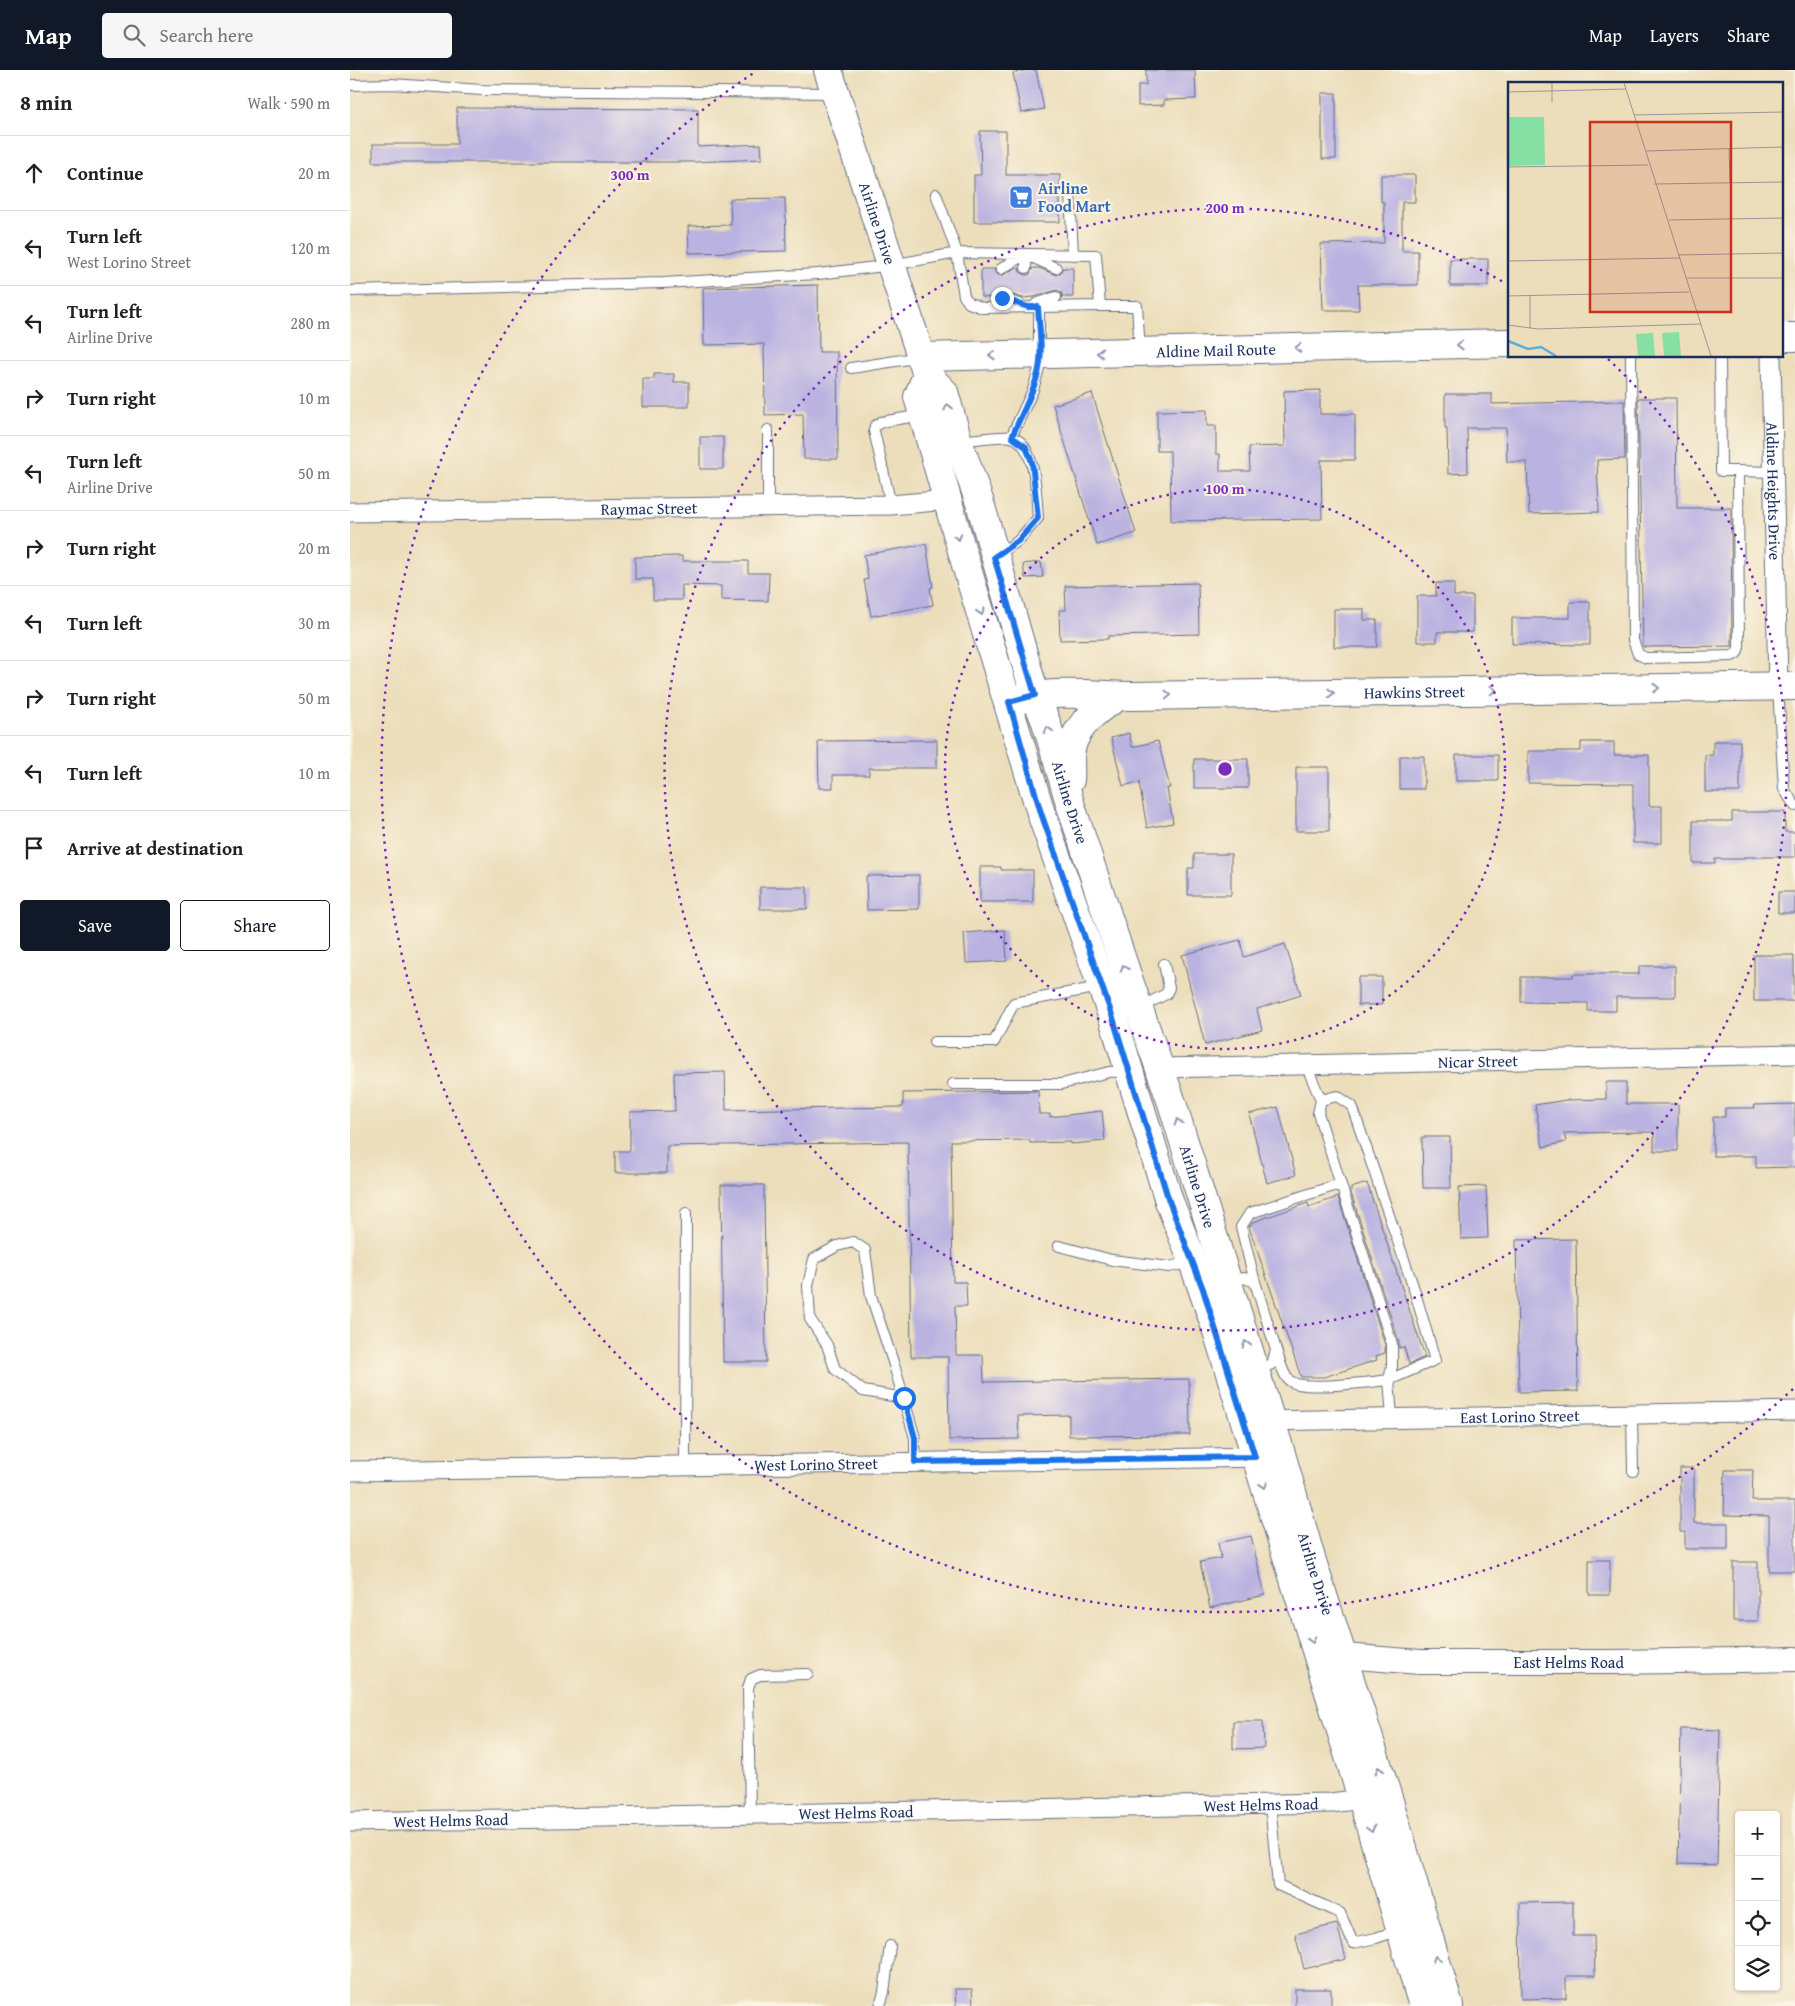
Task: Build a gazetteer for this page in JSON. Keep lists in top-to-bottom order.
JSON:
{
  "streets": {
    "main road": ["Airline Drive", "Aldine Mail Route", "Hawkins Street"],
    "street": [
      "Aldine Heights Drive",
      "Raymac Street",
      "Nicar Street",
      "East Lorino Street",
      "West Lorino Street",
      "East Helms Road",
      "West Helms Road"
    ]
  },
  "crossings": [
    ["Airline Drive", "Aldine Mail Route"],
    ["Airline Drive", "Raymac Street"],
    ["Airline Drive", "Hawkins Street"],
    ["Airline Drive", "Nicar Street"],
    ["Airline Drive", "East Lorino Street"],
    ["Airline Drive", "West Lorino Street"],
    ["Airline Drive", "East Helms Road"],
    ["Airline Drive", "West Helms Road"],
    ["Aldine Heights Drive", "Hawkins Street"]
  ],
  "one_way": ["Aldine Mail Route", "Hawkins Street"],
  "places": {
    "supermarket": ["Airline Food Mart"]
  },
  "page": {
    "header": "Map",
    "search": "Search here",
    "nav": ["Map", "Layers", "Share"],
    "heading": ["8 min", "Walk · 590 m"],
    "list": [
      ["Continue", "20 m"],
      ["Turn left", "West Lorino Street", "120 m"],
      ["Turn left", "Airline Drive", "280 m"],
      ["Turn right", "10 m"],
      ["Turn left", "Airline Drive", "50 m"],
      ["Turn right", "20 m"],
      ["Turn left", "30 m"],
      ["Turn right", "50 m"],
      ["Turn left", "10 m"],
      "Arrive at destination"
    ],
    "buttons": ["Save", "Share"],
    "map_buttons": ["+", "−"]
  },
  "rings": ["300 m", "200 m", "100 m"]
}
